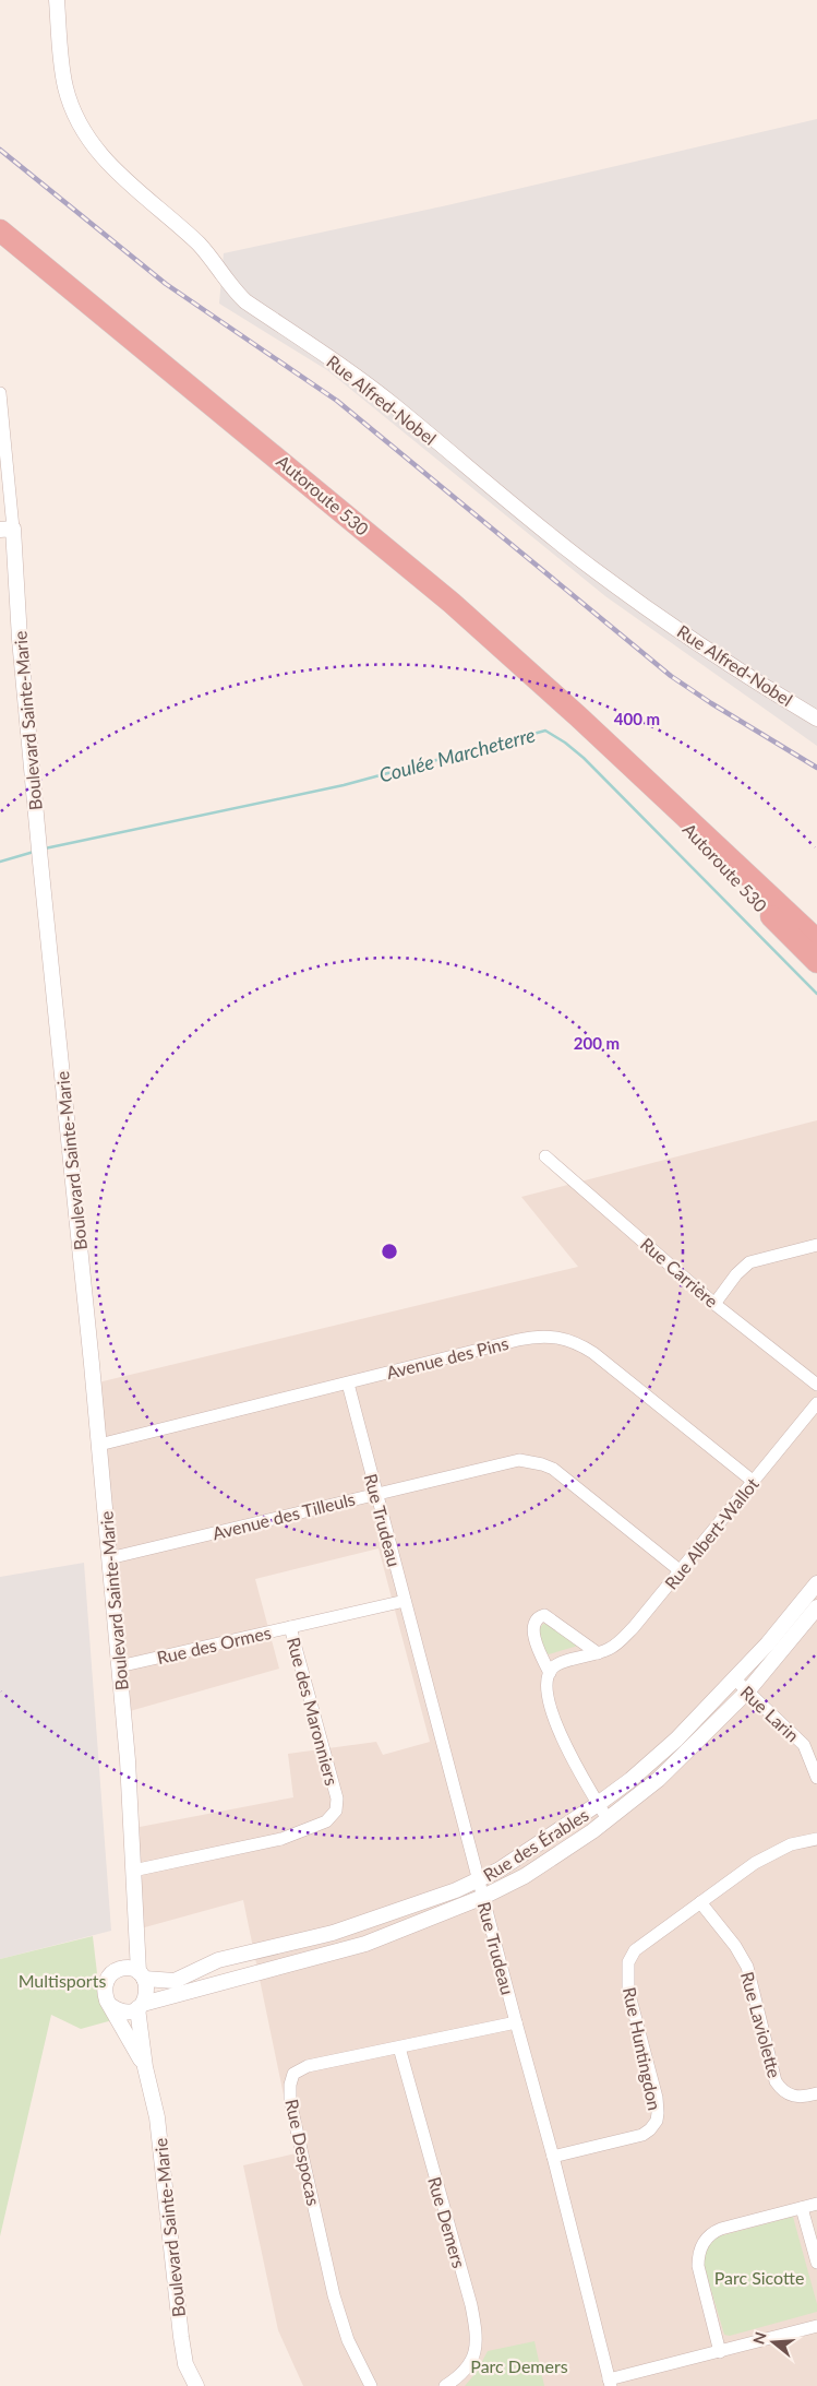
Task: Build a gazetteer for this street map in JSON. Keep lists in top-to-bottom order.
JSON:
{
  "streets": {
    "highway": ["Autoroute 530"],
    "street": [
      "Rue Alfred-Nobel",
      "Boulevard Sainte-Marie",
      "Rue Carrière",
      "Avenue des Pins",
      "Avenue des Tilleuls",
      "Rue Trudeau",
      "Rue Albert-Wallot",
      "Rue des Ormes",
      "Rue des Maronniers",
      "Rue Larin",
      "Rue des Érables",
      "Rue Laviolette",
      "Rue Huntingdon",
      "Rue Despocas",
      "Rue Demers"
    ]
  },
  "crossings": [
    ["Boulevard Sainte-Marie", "Avenue des Pins"],
    ["Boulevard Sainte-Marie", "Avenue des Tilleuls"],
    ["Boulevard Sainte-Marie", "Rue des Ormes"],
    ["Boulevard Sainte-Marie", "Rue des Maronniers"],
    ["Boulevard Sainte-Marie", "Rue des Érables"],
    ["Avenue des Pins", "Rue Trudeau"],
    ["Avenue des Pins", "Rue Albert-Wallot"],
    ["Avenue des Tilleuls", "Rue Trudeau"],
    ["Avenue des Tilleuls", "Rue Albert-Wallot"],
    ["Rue Trudeau", "Rue des Ormes"],
    ["Rue Trudeau", "Rue des Érables"],
    ["Rue Trudeau", "Rue Huntingdon"],
    ["Rue Trudeau", "Rue Despocas"],
    ["Rue des Ormes", "Rue des Maronniers"],
    ["Rue Larin", "Rue des Érables"],
    ["Rue Laviolette", "Rue Huntingdon"],
    ["Rue Despocas", "Rue Demers"]
  ],
  "water": ["Coulée Marcheterre"],
  "parks": ["Multisports", "Parc Sicotte", "Parc Demers"],
  "north": "left",
  "rings": ["400 m", "200 m"]
}
